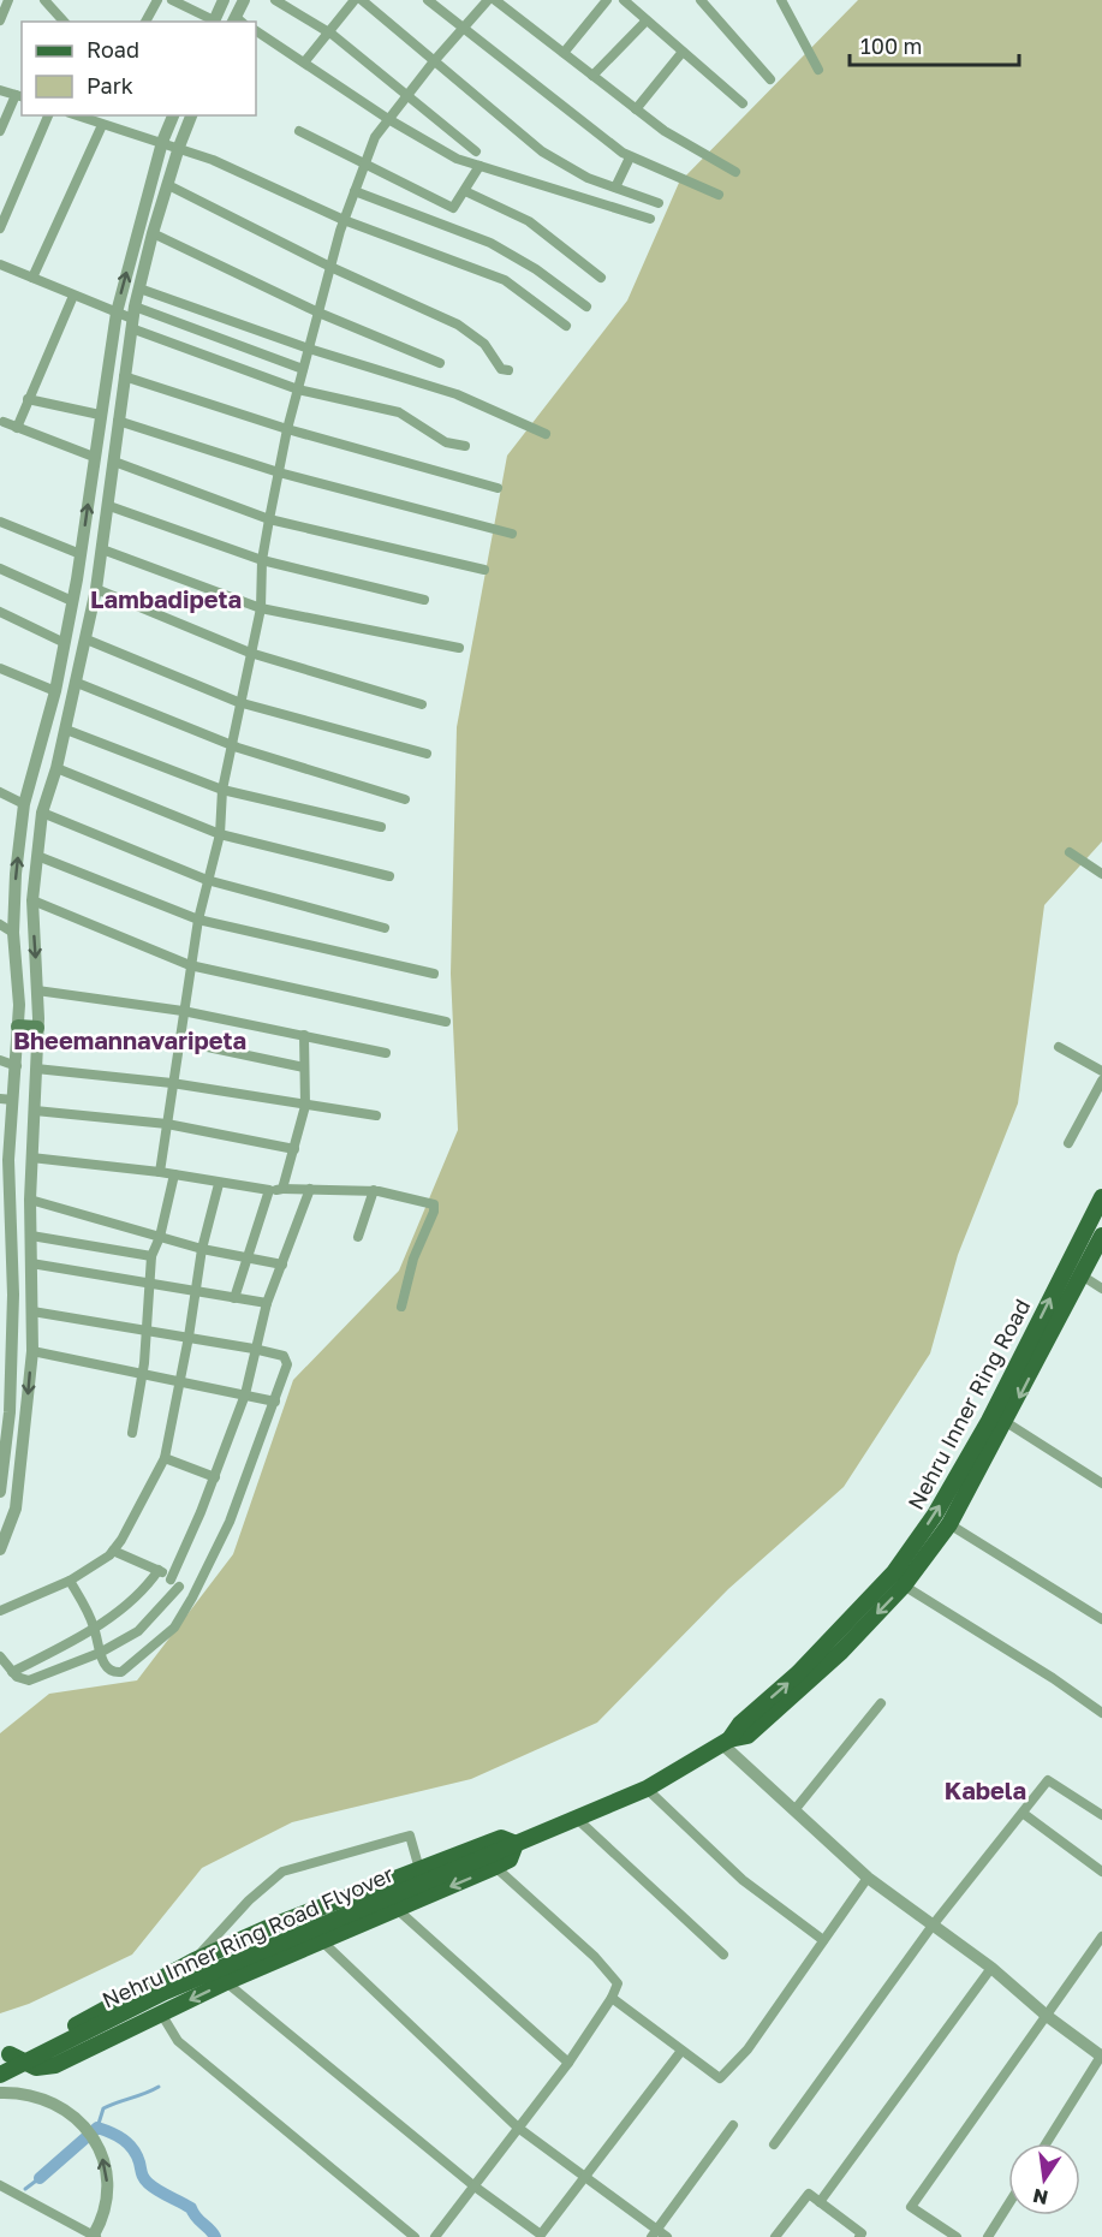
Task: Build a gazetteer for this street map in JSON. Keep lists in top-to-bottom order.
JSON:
{
  "streets": {
    "main road": ["Nehru Inner Ring Road", "Nehru Inner Ring Road Flyover"]
  },
  "districts": ["Lambadipeta", "Bheemannavaripeta", "Kabela"],
  "legend": ["Road", "Park"],
  "scale_bar": "100 m",
  "north": "bottom"
}
